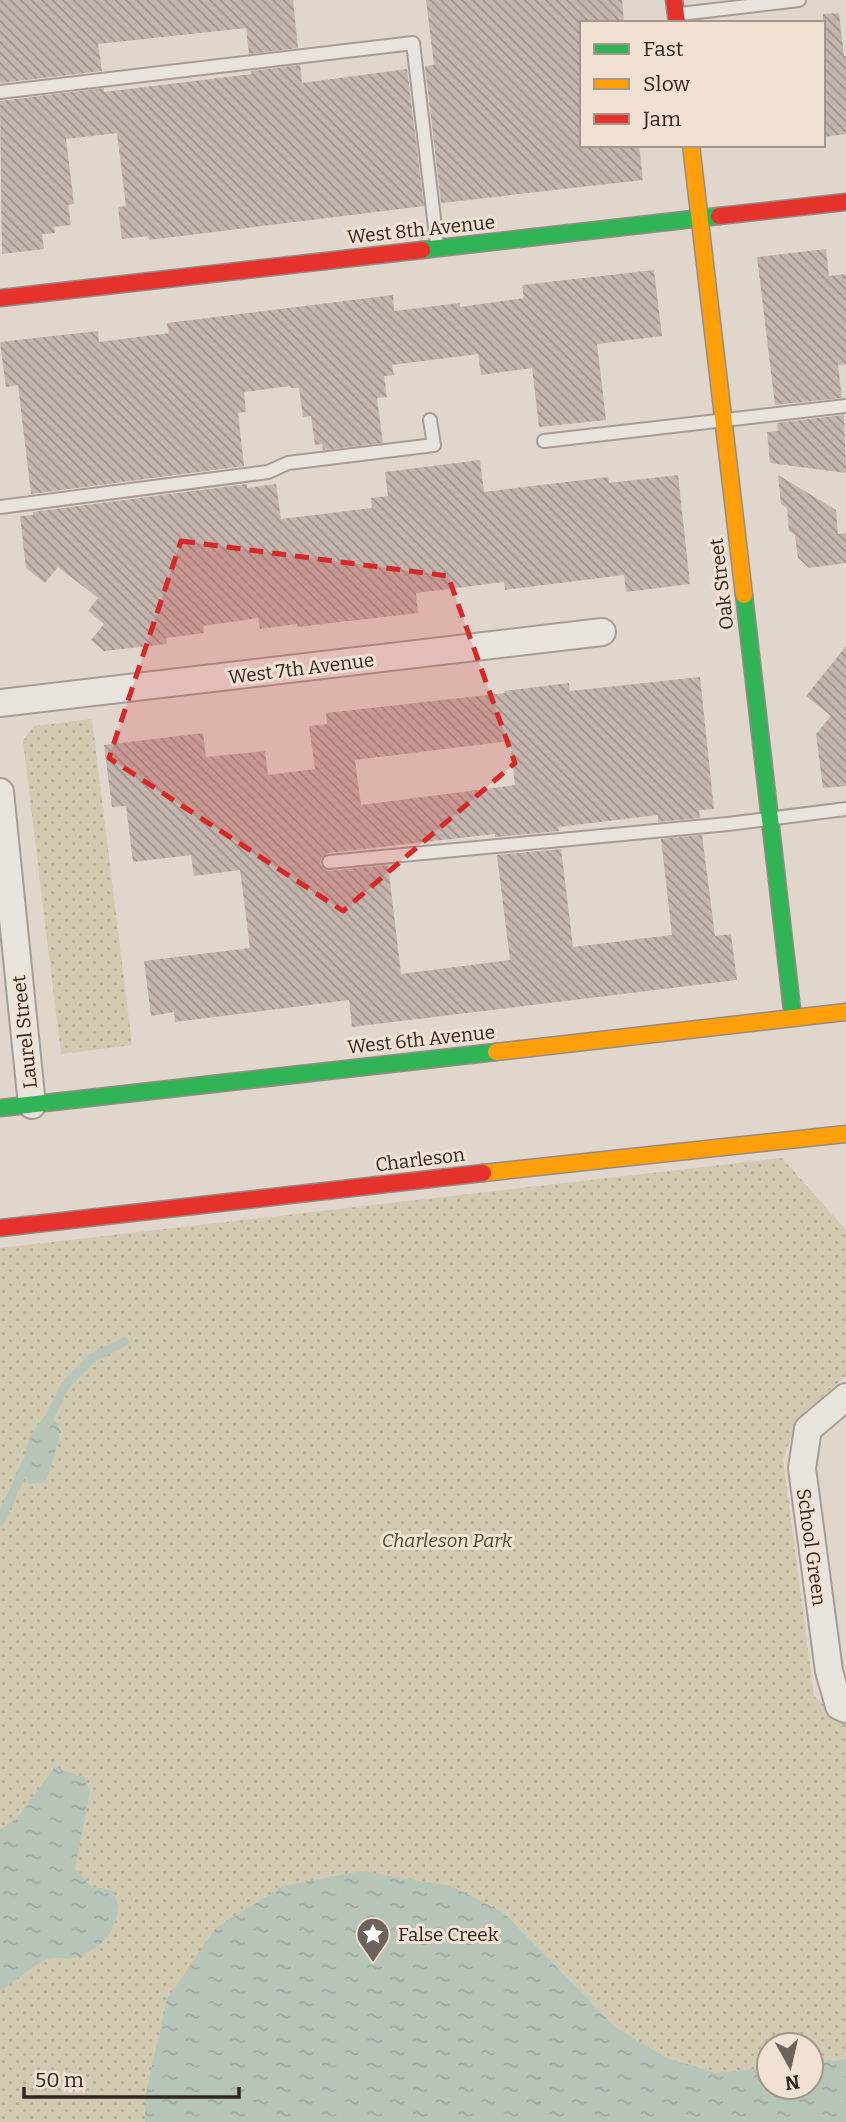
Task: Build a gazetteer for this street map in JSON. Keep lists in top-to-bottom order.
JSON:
{
  "streets": {
    "main road": [
      "West 8th Avenue",
      "Oak Street",
      "West 6th Avenue",
      "Charleson"
    ],
    "street": ["West 7th Avenue", "Laurel Street", "School Green"]
  },
  "crossings": [
    ["West 8th Avenue", "Oak Street"],
    ["Oak Street", "West 6th Avenue"],
    ["Laurel Street", "West 6th Avenue"]
  ],
  "parks": ["Charleson Park"],
  "places": {
    "place": ["False Creek"]
  },
  "legend": ["Fast", "Slow", "Jam"],
  "scale_bar": "50 m",
  "north": "bottom"
}
